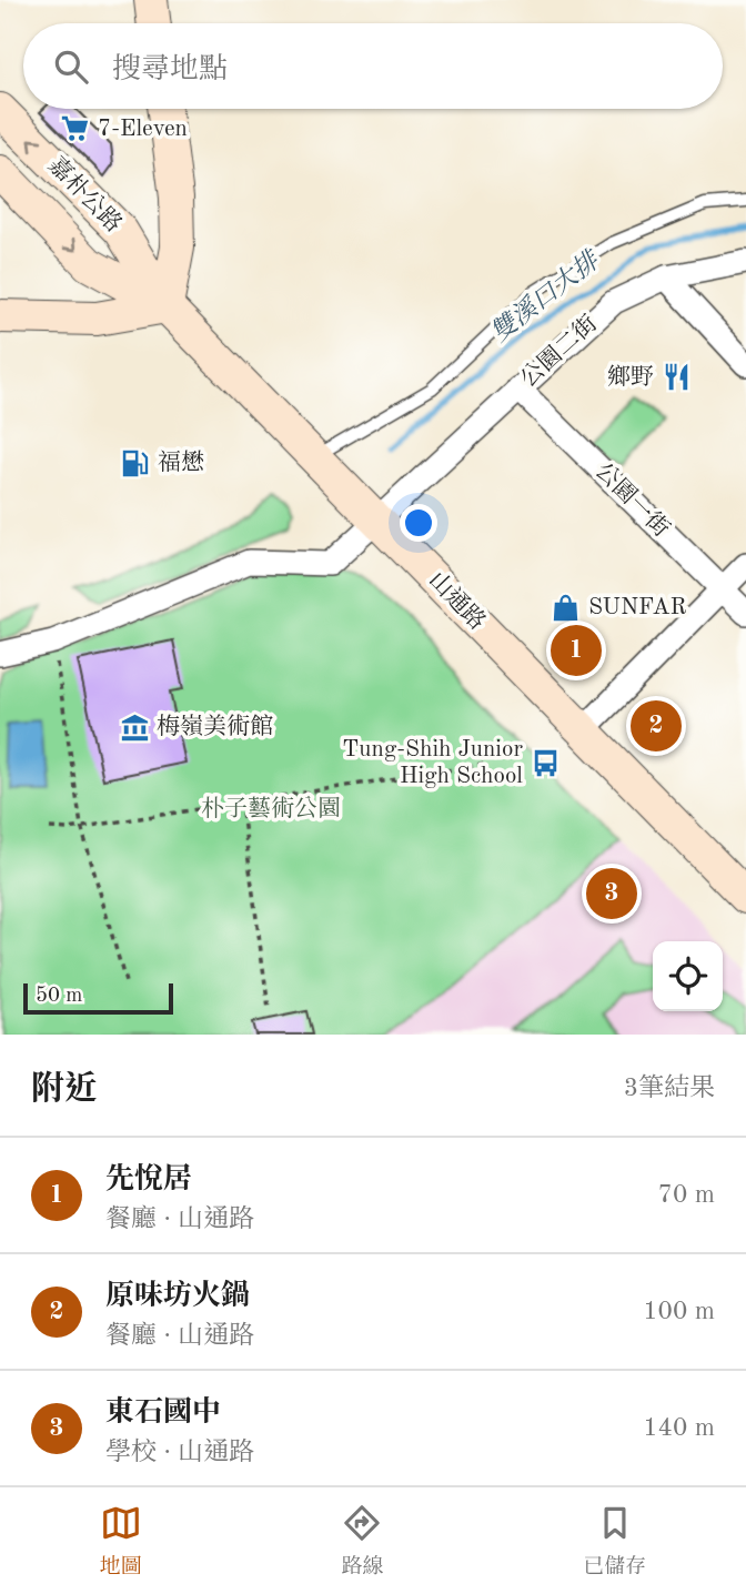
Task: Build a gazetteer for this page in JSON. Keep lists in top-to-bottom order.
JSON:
{
  "streets": {
    "main road": ["嘉朴公路", "山通路"],
    "street": ["公園二街", "公園一街"]
  },
  "crossings": [
    ["嘉朴公路", "山通路"],
    ["公園二街", "公園一街"],
    ["公園二街", "山通路"]
  ],
  "water": ["雙溪口大排"],
  "parks": ["朴子藝術公園"],
  "places": {
    "supermarket": ["7-Eleven"],
    "restaurant": ["鄉野"],
    "fuel station": ["福懋"],
    "shop": ["SUNFAR"],
    "museum": ["梅嶺美術館"],
    "bus stop": ["Tung-Shih Junior High School"]
  },
  "scale_bar": "50 m",
  "page": {
    "search": "搜尋地點",
    "pins": ["1", "2", "3"],
    "scale": "50 m",
    "heading": ["附近", "3筆結果"],
    "list": [
      {
        "mark": "1",
        "name": "先悅居",
        "note": "餐廳 · 山通路",
        "value": "70 m"
      },
      {
        "mark": "2",
        "name": "原味坊火鍋",
        "note": "餐廳 · 山通路",
        "value": "100 m"
      },
      {
        "mark": "3",
        "name": "東石國中",
        "note": "學校 · 山通路",
        "value": "140 m"
      }
    ],
    "nav": ["地圖", "路線", "已儲存"]
  }
}
